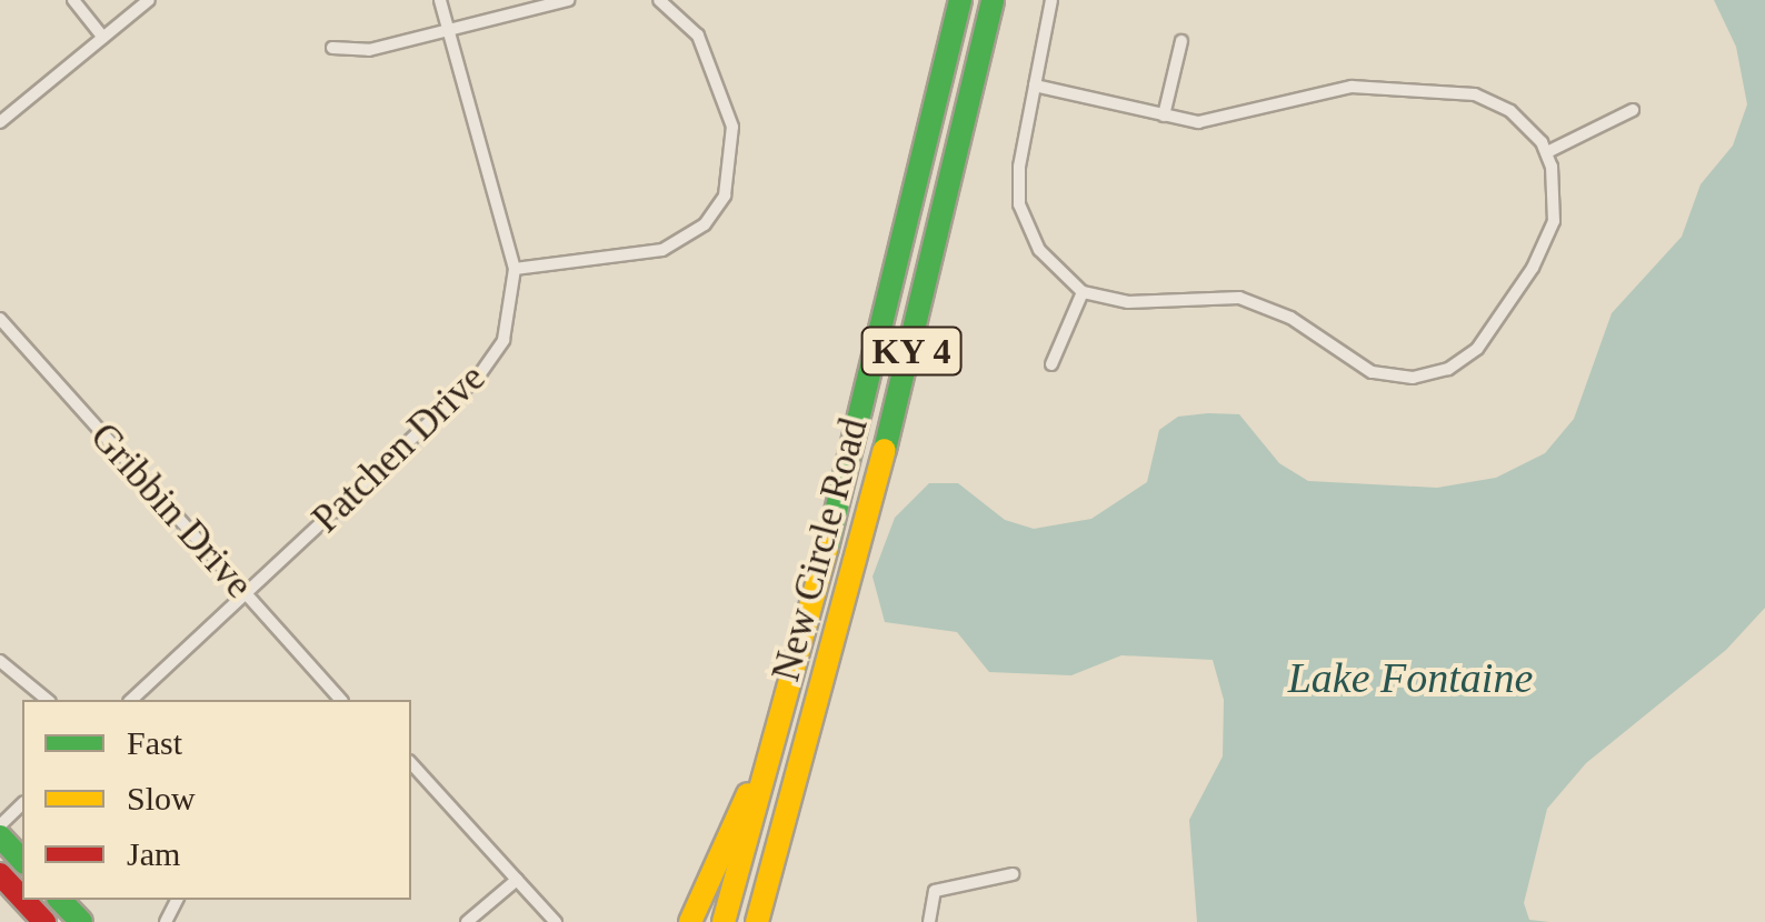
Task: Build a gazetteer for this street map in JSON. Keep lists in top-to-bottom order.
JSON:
{
  "streets": {
    "highway": ["KY 4", "New Circle Road"],
    "street": ["Patchen Drive", "Gribbin Drive"]
  },
  "crossings": [
    ["Patchen Drive", "Gribbin Drive"]
  ],
  "water": ["Lake Fontaine"],
  "legend": ["Fast", "Slow", "Jam"]
}
